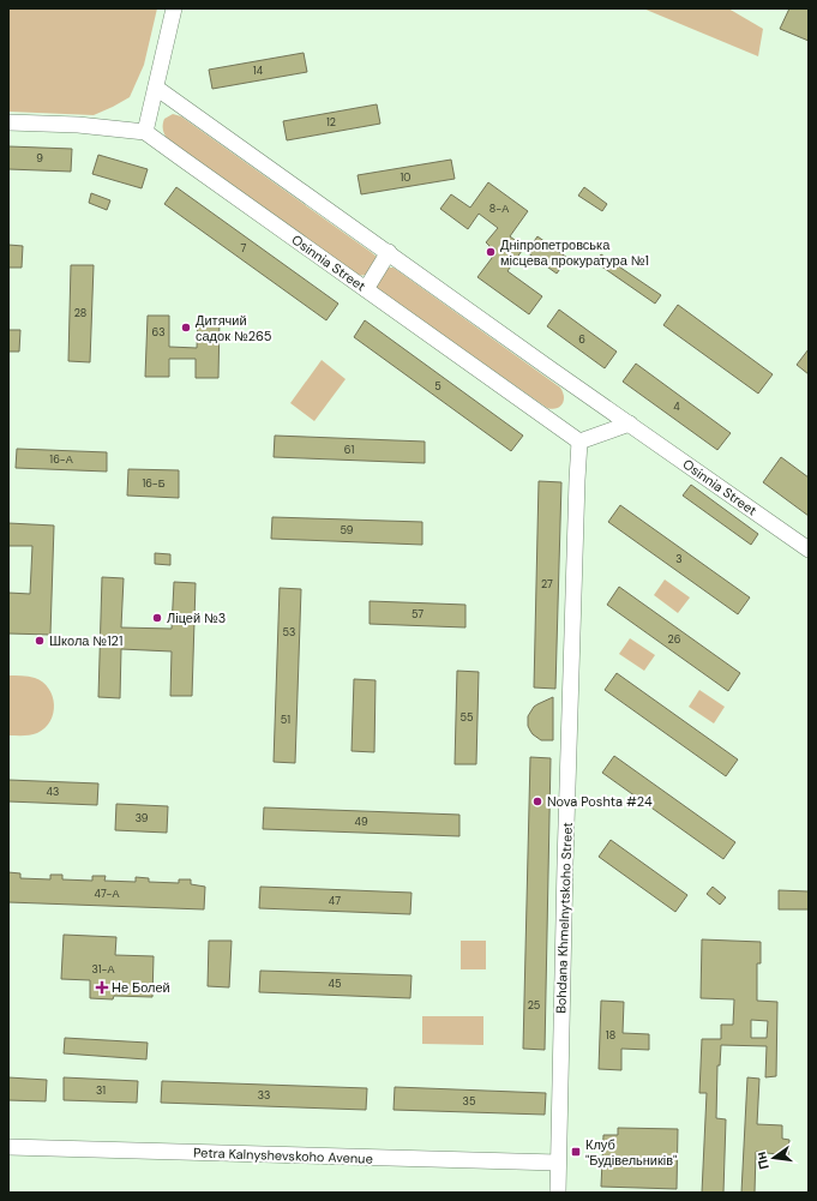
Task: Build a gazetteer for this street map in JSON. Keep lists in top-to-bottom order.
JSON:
{
  "streets": {
    "street": ["Osinnia Street", "Bohdana Khmelnytskoho Street", "Petra Kalnyshevskoho Avenue"]
  },
  "crossings": [
    ["Osinnia Street", "Bohdana Khmelnytskoho Street"],
    ["Bohdana Khmelnytskoho Street", "Petra Kalnyshevskoho Avenue"]
  ],
  "places": {
    "other": [
      "Дніпропетровська місцева прокуратура №1",
      "Дитячий садок №265",
      "Ліцей №3",
      "Школа №121",
      "Nova Poshta #24"
    ],
    "health": ["Не Болей"],
    "transit": ["Клуб \"Будівельників\""]
  },
  "house_numbers": [
    "14",
    "12",
    "9",
    "10",
    "8-А",
    "7",
    "28",
    "63",
    "6",
    "5",
    "4",
    "61",
    "16-А",
    "16-Б",
    "59",
    "3",
    "27",
    "57",
    "53",
    "26",
    "55",
    "51",
    "43",
    "39",
    "49",
    "47-А",
    "47",
    "31-А",
    "45",
    "25",
    "18",
    "31",
    "33",
    "35"
  ],
  "north": "left"
}
